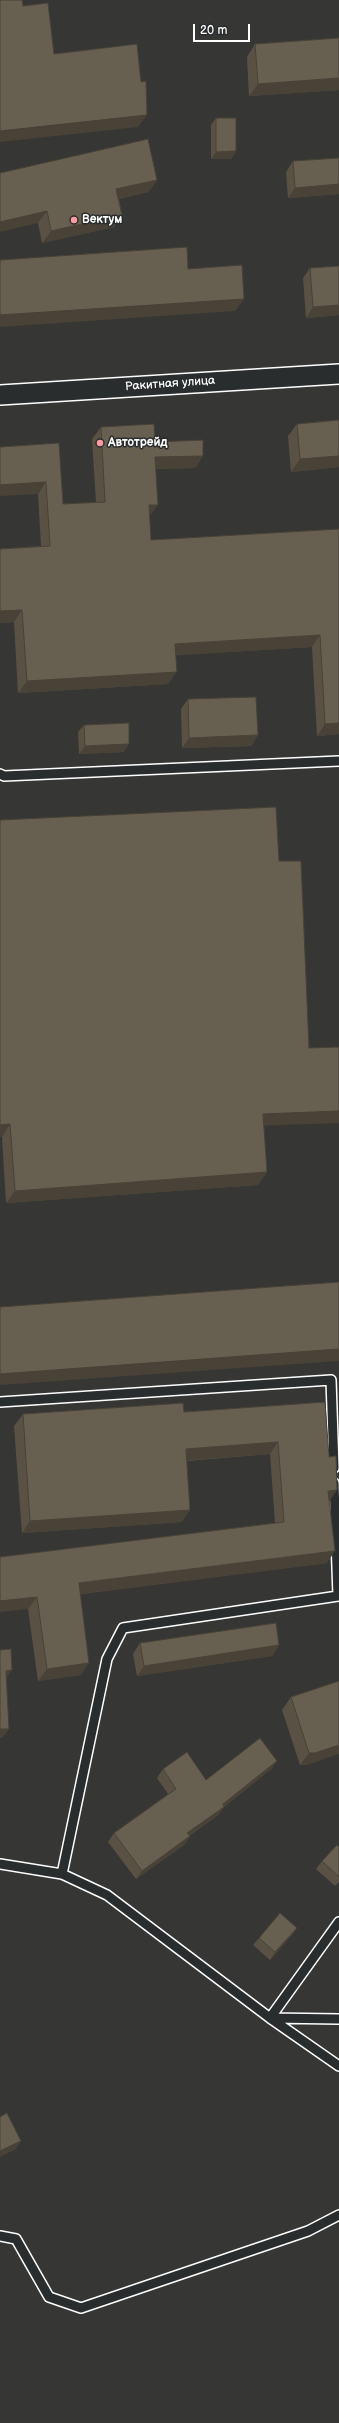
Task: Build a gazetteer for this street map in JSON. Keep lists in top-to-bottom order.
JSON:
{
  "streets": {
    "street": ["Ракитная улица"]
  },
  "places": ["Вектум", "Автотрейд"],
  "scale_bar": "20 m"
}
